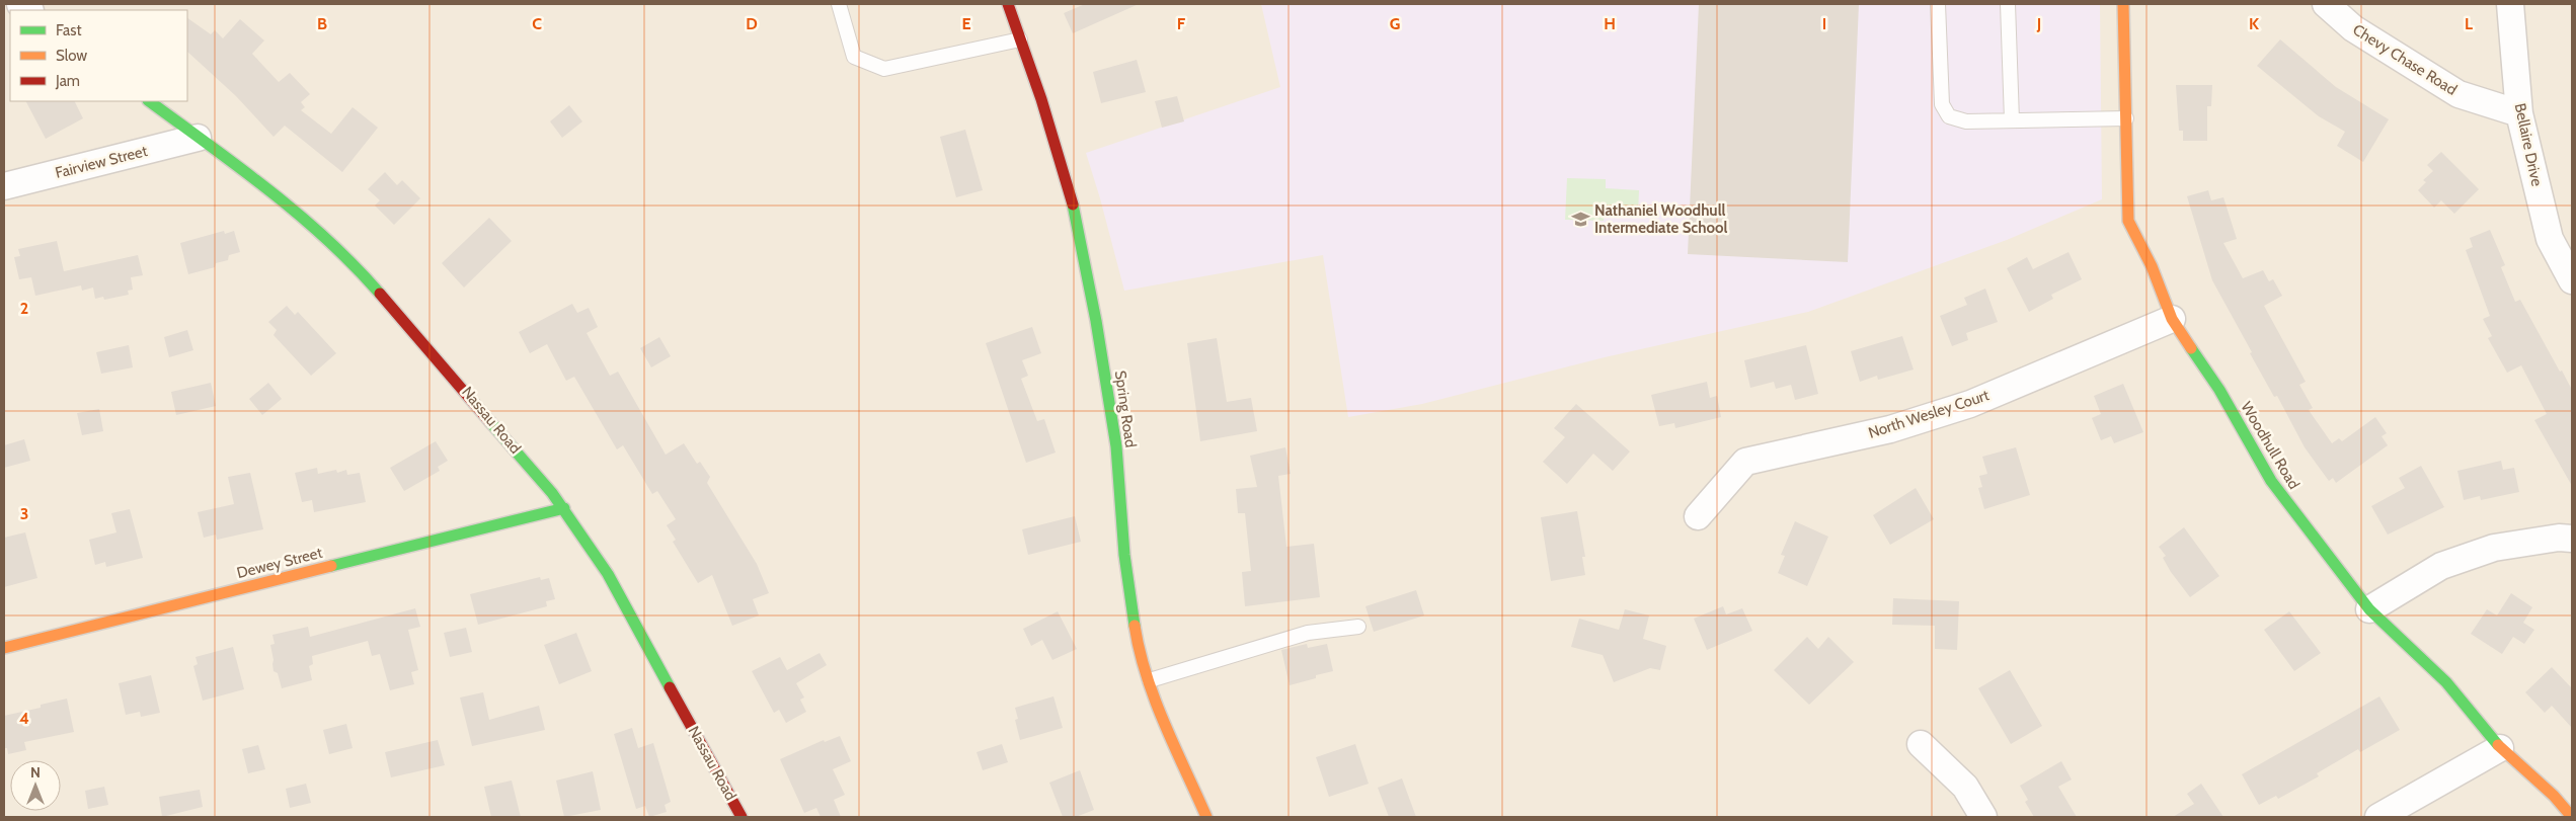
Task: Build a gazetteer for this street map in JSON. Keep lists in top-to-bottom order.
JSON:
{
  "streets": {
    "street": [
      "Chevy Chase Road",
      "Bellaire Drive",
      "Fairview Street",
      "Spring Road",
      "North Wesley Court",
      "Nassau Road",
      "Woodhull Road",
      "Dewey Street"
    ]
  },
  "crossings": [
    ["Chevy Chase Road", "Bellaire Drive"],
    ["Fairview Street", "Nassau Road"],
    ["North Wesley Court", "Woodhull Road"],
    ["Nassau Road", "Dewey Street"]
  ],
  "places": {
    "school or university": ["Nathaniel Woodhull Intermediate School"]
  },
  "legend": ["Fast", "Slow", "Jam"],
  "north": "top",
  "grid": {
    "columns": [
      "B",
      "C",
      "D",
      "E",
      "F",
      "G",
      "H",
      "I",
      "J",
      "K",
      "L"
    ],
    "rows": ["2", "3", "4"]
  }
}
